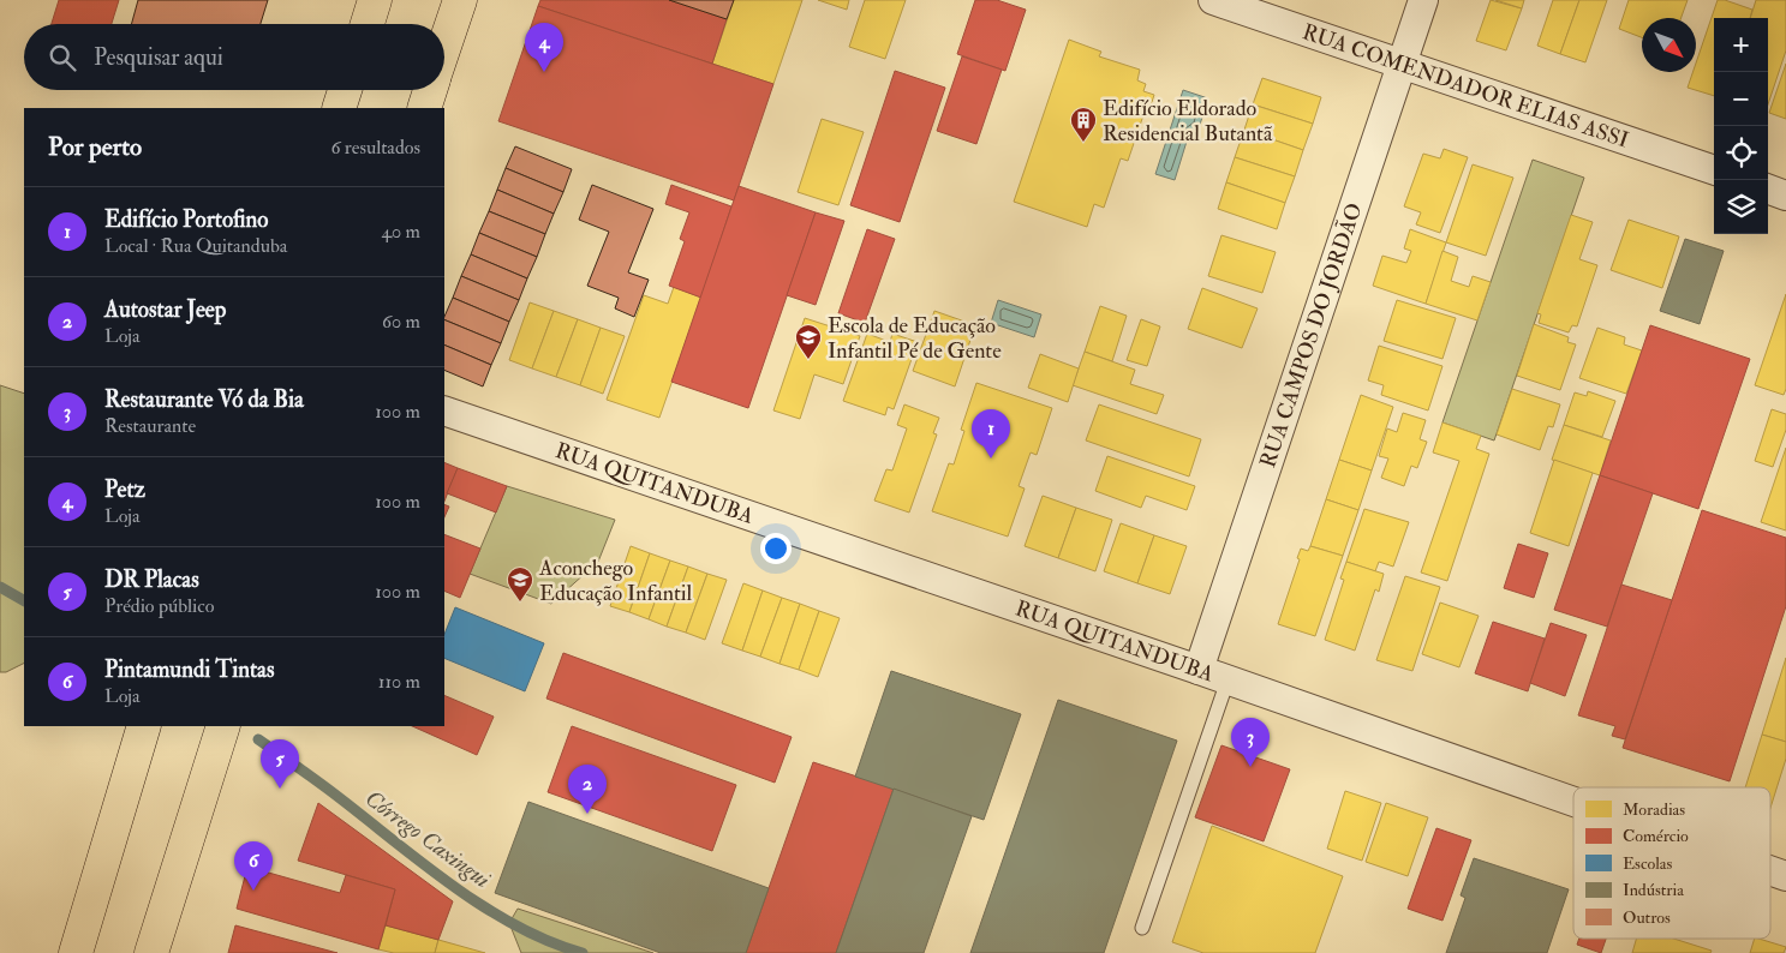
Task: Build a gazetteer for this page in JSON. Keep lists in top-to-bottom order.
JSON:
{
  "streets": {
    "street": ["RUA COMENDADOR ELIAS ASSI", "RUA CAMPOS DO JORDÃO", "RUA QUITANDUBA"]
  },
  "crossings": [
    ["RUA COMENDADOR ELIAS ASSI", "RUA CAMPOS DO JORDÃO"],
    ["RUA CAMPOS DO JORDÃO", "RUA QUITANDUBA"]
  ],
  "water": ["Córrego Caxingui"],
  "places": {
    "building": ["Edifício Eldorado Residencial Butantã"],
    "school or university": ["Escola de Educação Infantil Pé de Gente", "Aconchego Educação Infantil"]
  },
  "legend": [
    "Moradias",
    "Comércio",
    "Escolas",
    "Indústria",
    "Outros"
  ],
  "north": "bottom right",
  "page": {
    "map_buttons": ["+", "−"],
    "pins": [
      "4",
      "1",
      "3",
      "5",
      "2",
      "6"
    ],
    "search": "Pesquisar aqui",
    "heading": ["Por perto", "6 resultados"],
    "list": [
      {
        "mark": "1",
        "name": "Edifício Portofino",
        "note": "Local · Rua Quitanduba",
        "value": "40 m"
      },
      {
        "mark": "2",
        "name": "Autostar Jeep",
        "note": "Loja",
        "value": "60 m"
      },
      {
        "mark": "3",
        "name": "Restaurante Vó da Bia",
        "note": "Restaurante",
        "value": "100 m"
      },
      {
        "mark": "4",
        "name": "Petz",
        "note": "Loja",
        "value": "100 m"
      },
      {
        "mark": "5",
        "name": "DR Placas",
        "note": "Prédio público",
        "value": "100 m"
      },
      {
        "mark": "6",
        "name": "Pintamundi Tintas",
        "note": "Loja",
        "value": "110 m"
      }
    ]
  }
}
